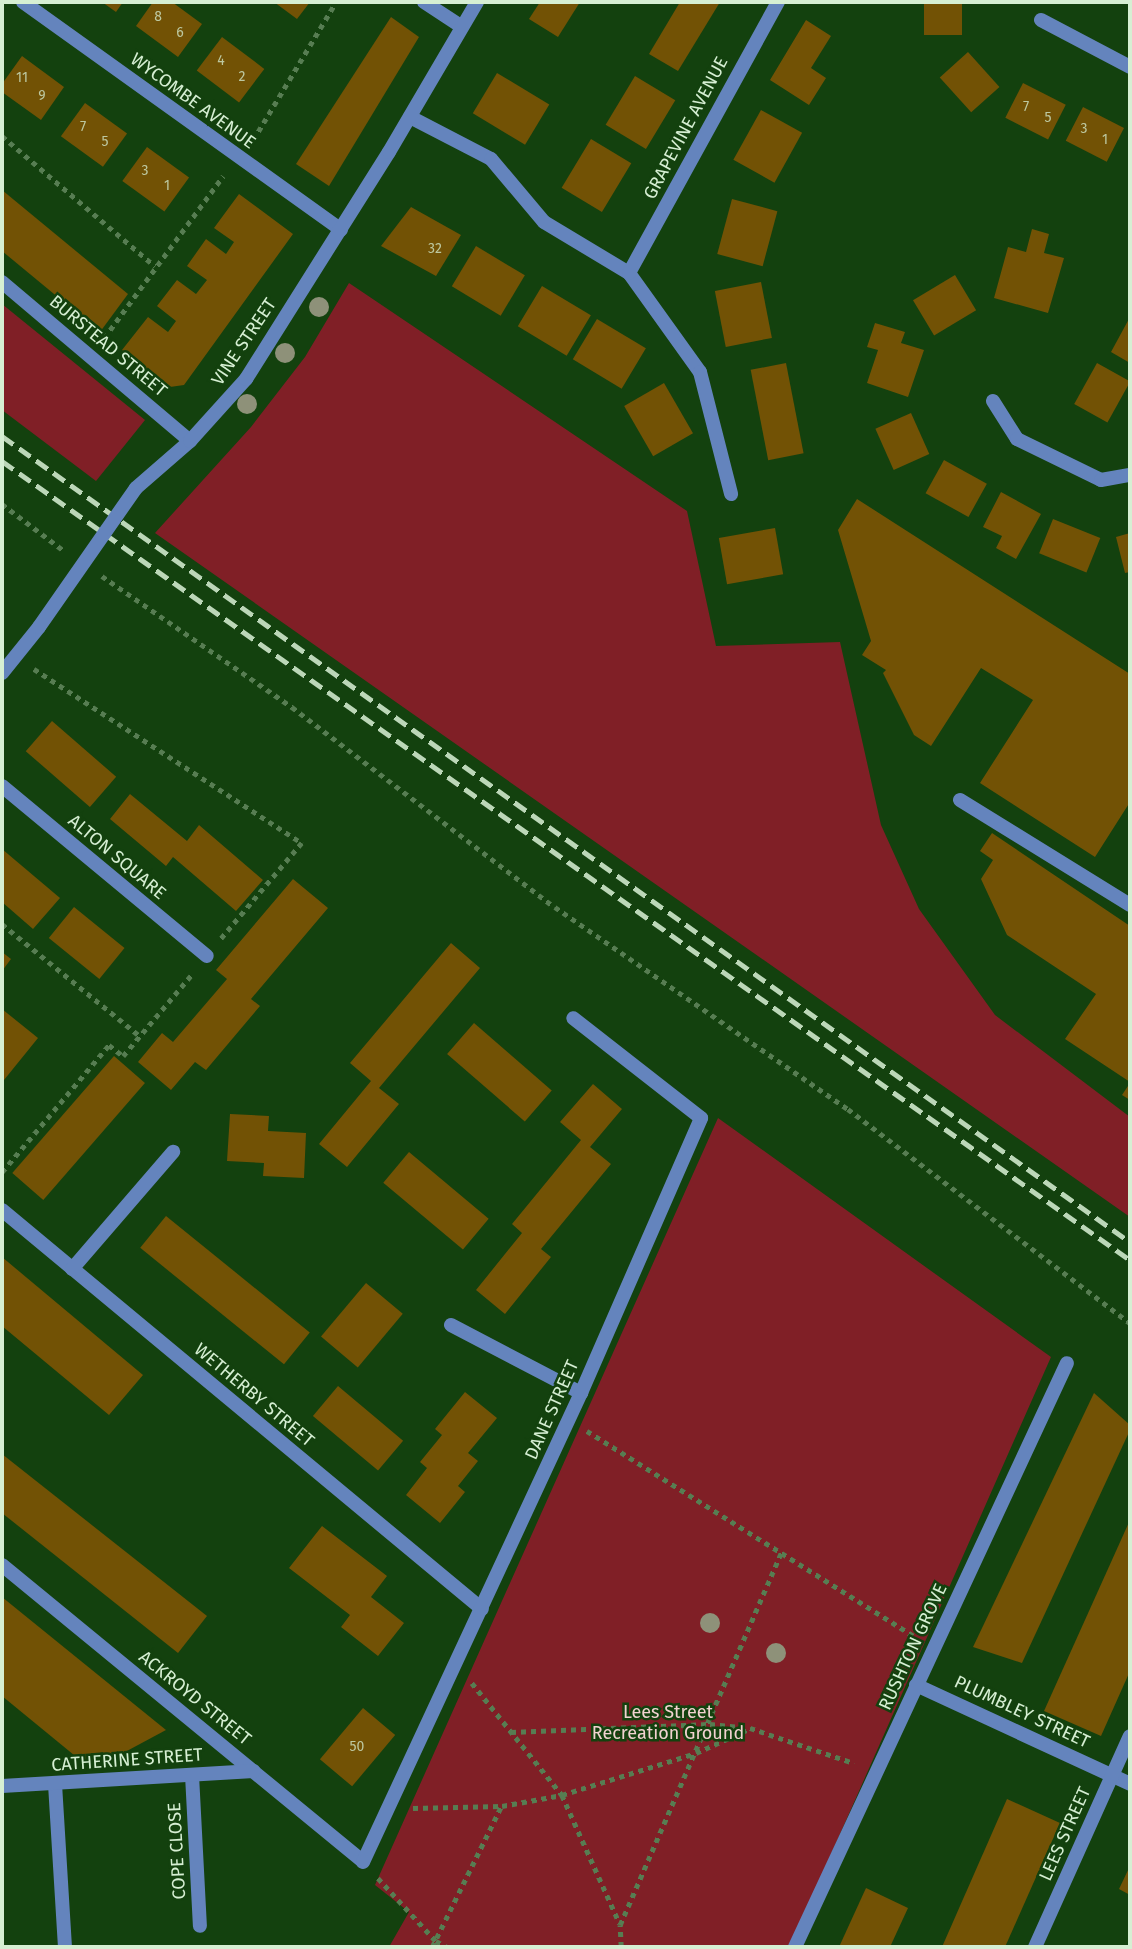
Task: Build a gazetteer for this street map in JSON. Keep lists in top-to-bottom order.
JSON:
{
  "streets": {
    "street": [
      "WYCOMBE AVENUE",
      "GRAPEVINE AVENUE",
      "VINE STREET",
      "BURSTEAD STREET",
      "ALTON SQUARE",
      "WETHERBY STREET",
      "DANE STREET",
      "RUSHTON GROVE",
      "ACKROYD STREET",
      "PLUMBLEY STREET",
      "CATHERINE STREET",
      "LEES STREET",
      "COPE CLOSE"
    ]
  },
  "crossings": [
    ["WYCOMBE AVENUE", "VINE STREET"],
    ["VINE STREET", "BURSTEAD STREET"],
    ["WETHERBY STREET", "DANE STREET"],
    ["DANE STREET", "ACKROYD STREET"],
    ["RUSHTON GROVE", "PLUMBLEY STREET"],
    ["ACKROYD STREET", "CATHERINE STREET"],
    ["PLUMBLEY STREET", "LEES STREET"],
    ["CATHERINE STREET", "COPE CLOSE"]
  ],
  "parks": ["Lees Street Recreation Ground"],
  "house_numbers": [
    "8",
    "6",
    "4",
    "2",
    "11",
    "9",
    "7",
    "5",
    "7",
    "3",
    "1",
    "5",
    "3",
    "1",
    "32",
    "50"
  ]
}
